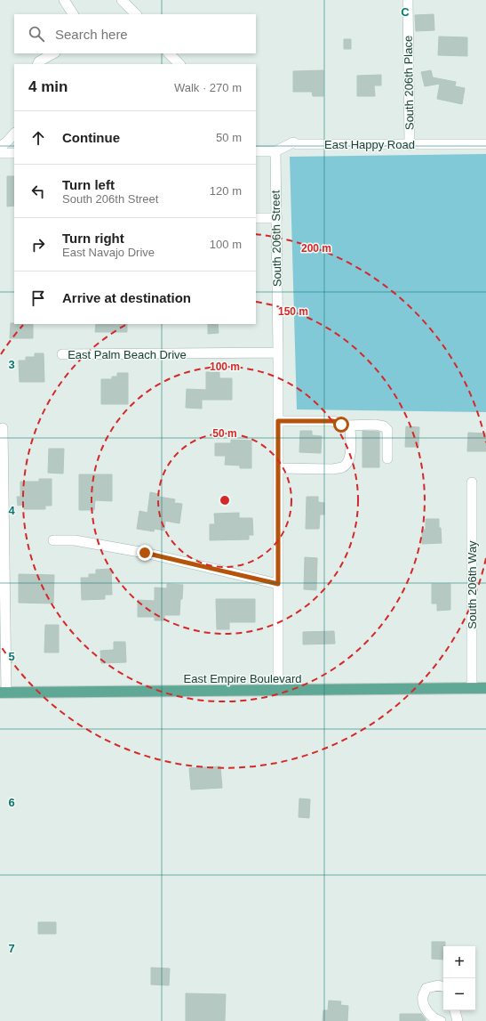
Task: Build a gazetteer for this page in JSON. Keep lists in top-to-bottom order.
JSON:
{
  "streets": {
    "main road": ["East Empire Boulevard"],
    "street": [
      "South 206th Place",
      "East Happy Road",
      "South 206th Street",
      "East Palm Beach Drive",
      "South 206th Way"
    ]
  },
  "crossings": [
    ["South 206th Place", "East Happy Road"],
    ["East Happy Road", "South 206th Street"],
    ["South 206th Street", "East Palm Beach Drive"],
    ["South 206th Street", "East Empire Boulevard"],
    ["South 206th Way", "East Empire Boulevard"]
  ],
  "page": {
    "search": "Search here",
    "heading": ["4 min", "Walk · 270 m"],
    "list": [
      ["Continue", "50 m"],
      ["Turn left", "South 206th Street", "120 m"],
      ["Turn right", "East Navajo Drive", "100 m"],
      "Arrive at destination"
    ],
    "map_buttons": ["+", "−"]
  },
  "grid": {
    "columns": ["C"],
    "rows": [
      "3",
      "4",
      "5",
      "6",
      "7"
    ]
  },
  "rings": [
    "200 m",
    "150 m",
    "100 m",
    "50 m"
  ]
}
